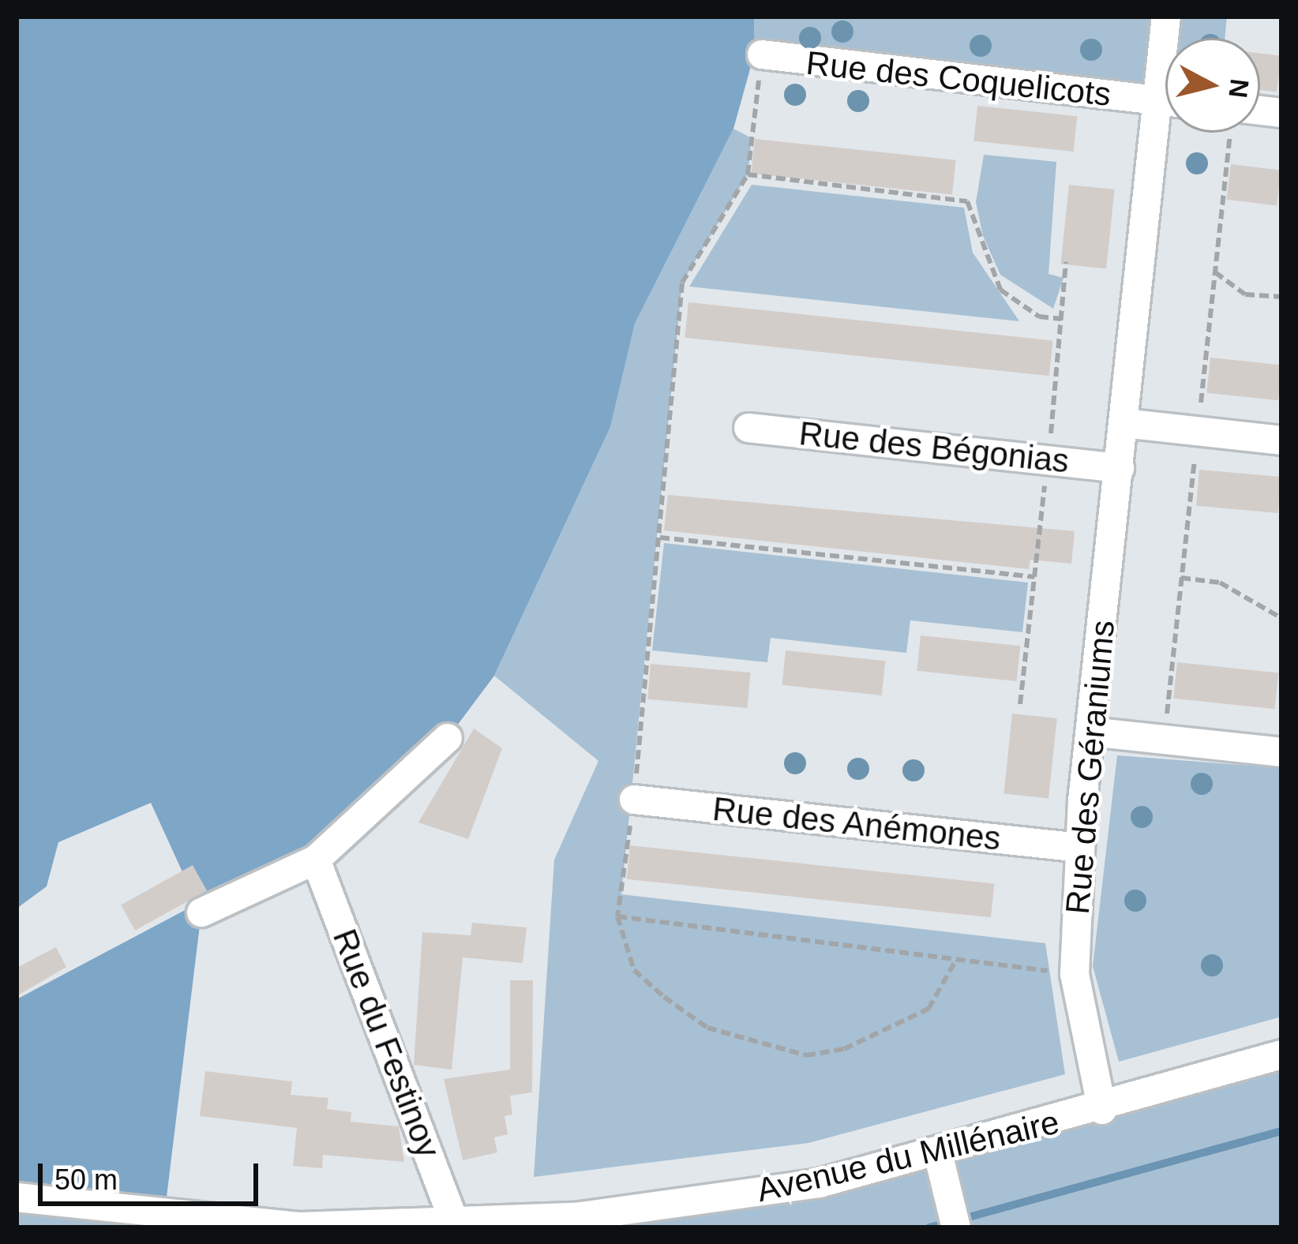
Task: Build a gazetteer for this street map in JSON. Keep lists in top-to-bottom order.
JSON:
{
  "streets": {
    "street": [
      "Rue des Coquelicots",
      "Rue des Bégonias",
      "Rue des Géraniums",
      "Rue des Anémones",
      "Rue du Festinoy",
      "Avenue du Millénaire"
    ]
  },
  "crossings": [
    ["Rue des Bégonias", "Rue des Géraniums"],
    ["Rue des Géraniums", "Rue des Anémones"],
    ["Rue des Géraniums", "Avenue du Millénaire"],
    ["Rue du Festinoy", "Avenue du Millénaire"]
  ],
  "scale_bar": "50 m",
  "north": "right"
}
